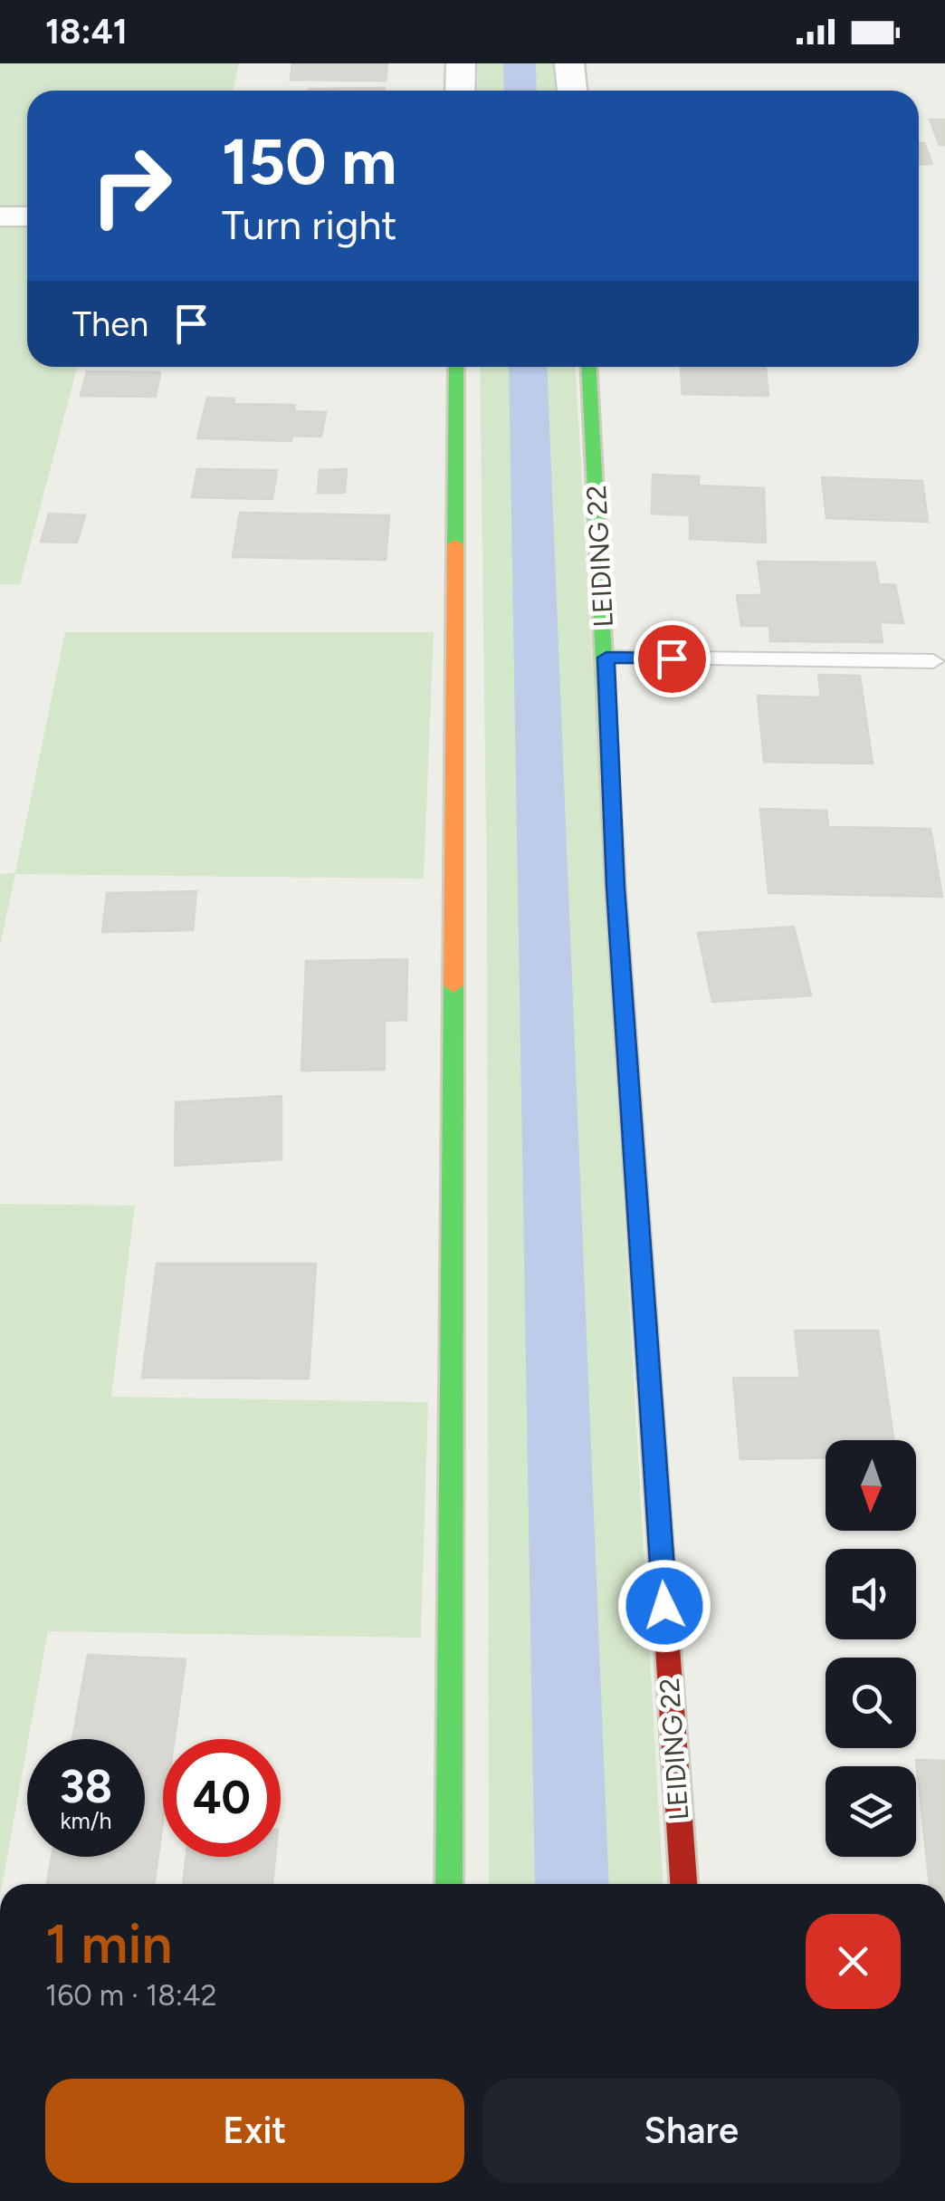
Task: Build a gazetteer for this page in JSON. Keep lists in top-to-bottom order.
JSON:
{
  "streets": {
    "street": ["LEIDING 22"]
  },
  "north": "bottom",
  "page": {
    "status": "18:41",
    "turn": ["150 m", "Turn right"],
    "then": "Then",
    "speed": "38 km/h",
    "limit": "40",
    "heading": ["1 min", "160 m · 18:42"],
    "buttons": ["Exit", "Share"]
  }
}
